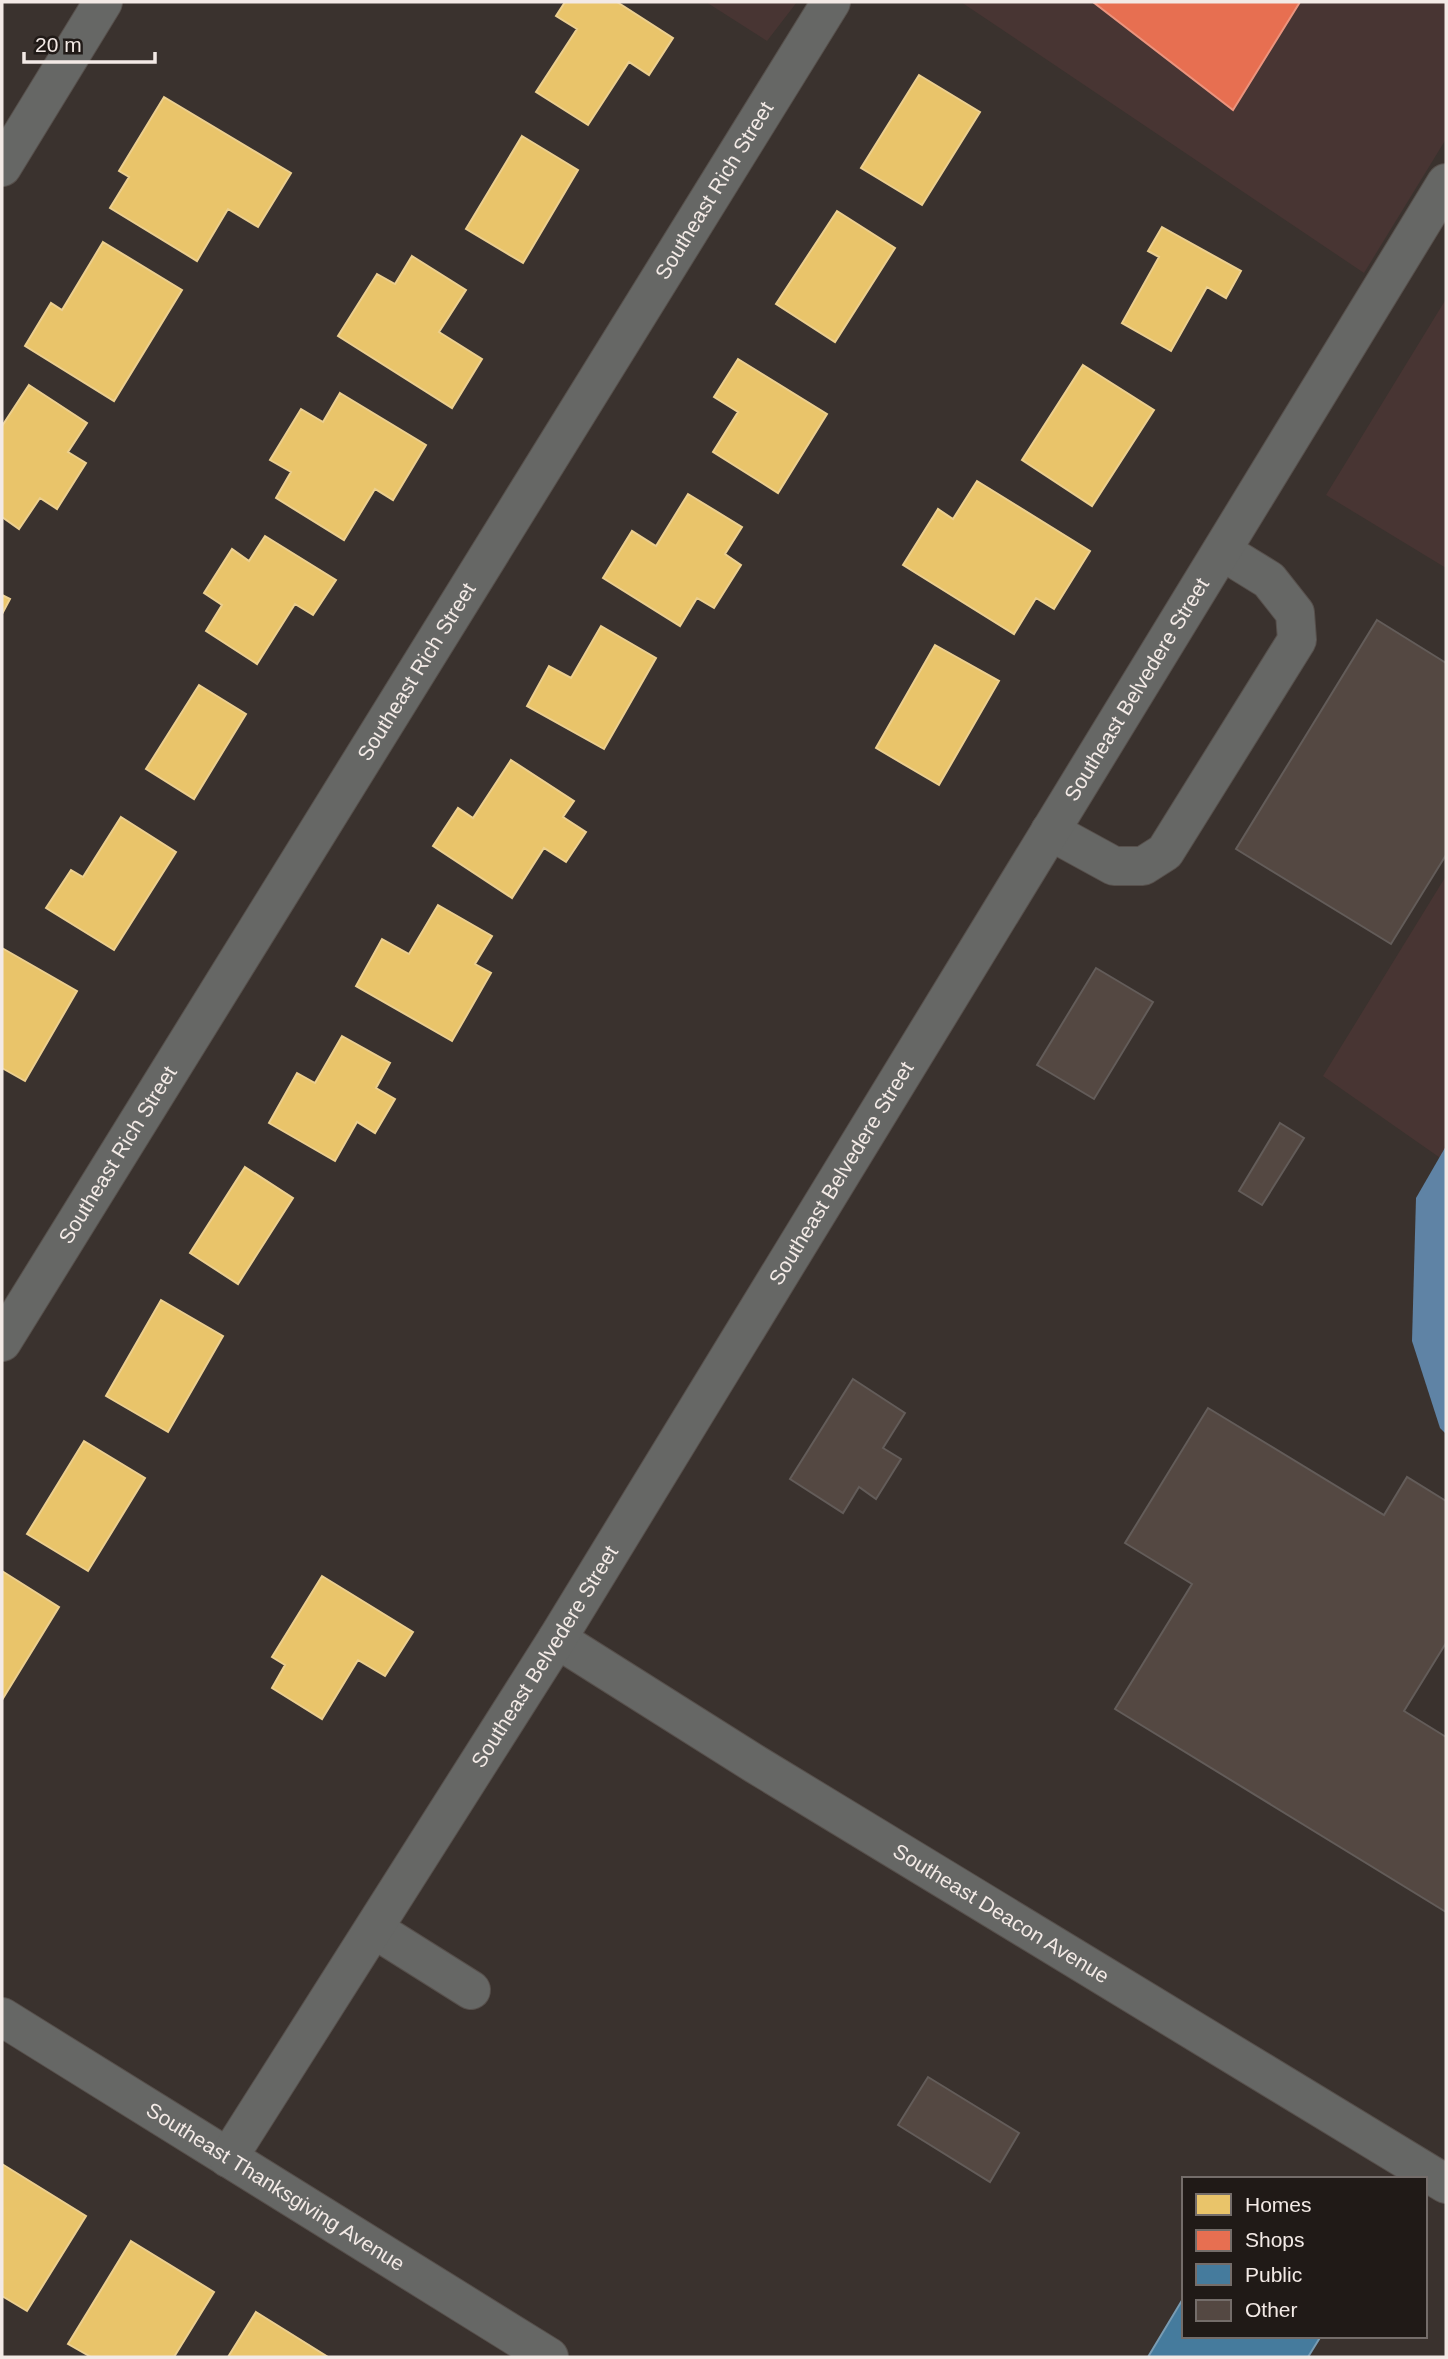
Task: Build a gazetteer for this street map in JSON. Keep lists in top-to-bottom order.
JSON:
{
  "streets": {
    "street": [
      "Southeast Rich Street",
      "Southeast Belvedere Street",
      "Southeast Deacon Avenue",
      "Southeast Thanksgiving Avenue"
    ]
  },
  "crossings": [
    ["Southeast Belvedere Street", "Southeast Deacon Avenue"],
    ["Southeast Belvedere Street", "Southeast Thanksgiving Avenue"]
  ],
  "legend": [
    "Homes",
    "Shops",
    "Public",
    "Other"
  ],
  "scale_bar": "20 m"
}
